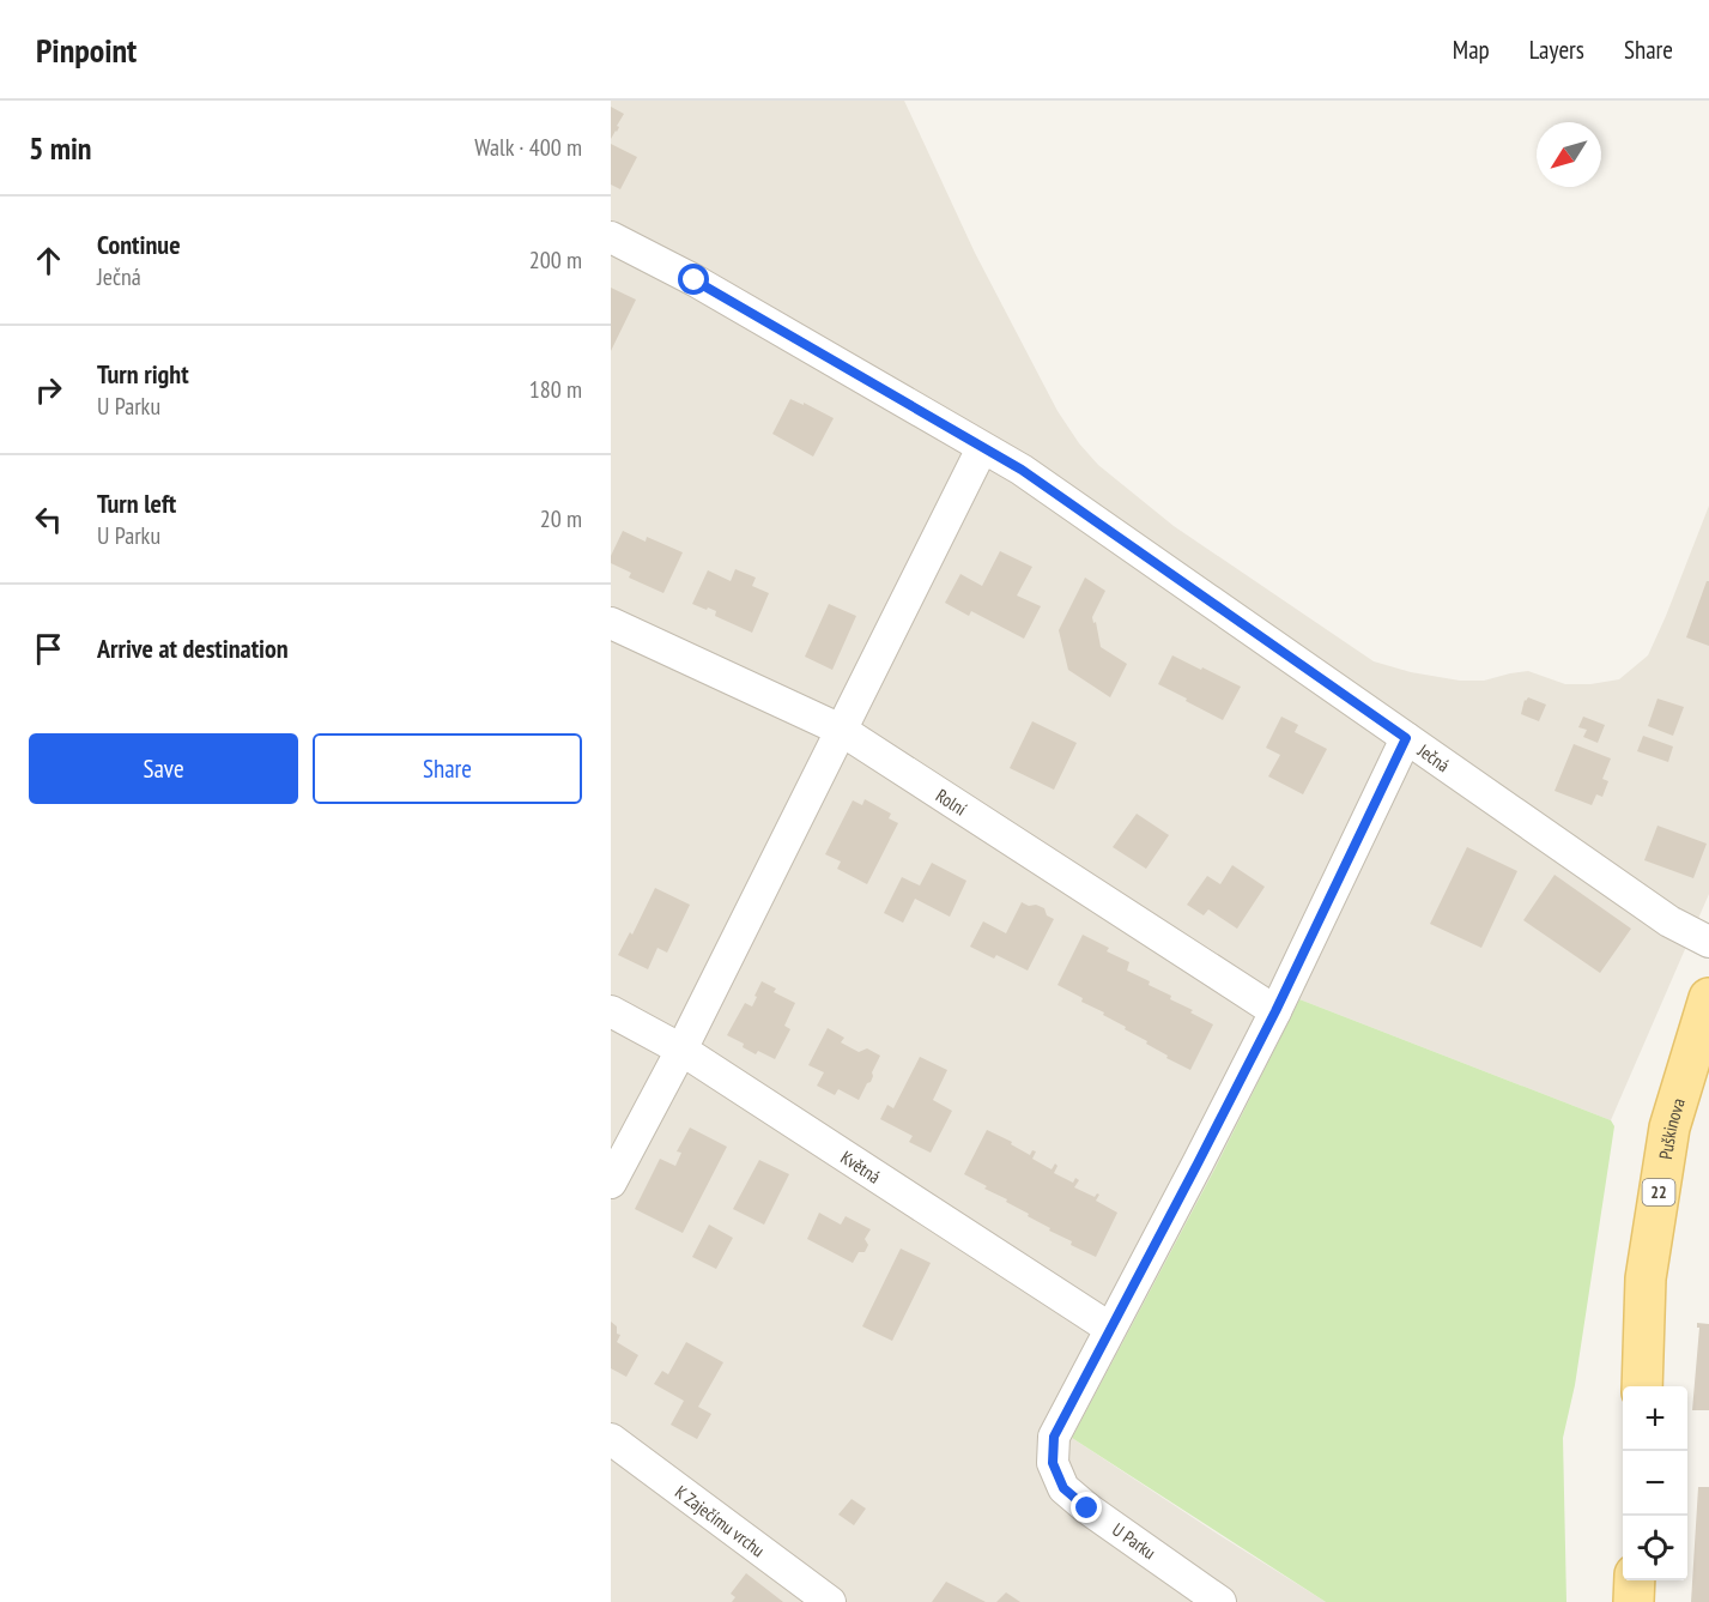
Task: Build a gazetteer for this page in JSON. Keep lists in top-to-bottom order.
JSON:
{
  "streets": {
    "main road": ["Puškinova", "22"],
    "street": [
      "Ječná",
      "Rolní",
      "Květná",
      "K Zaječímu vrchu",
      "U Parku"
    ]
  },
  "crossings": [
    ["Ječná", "U Parku"],
    ["Rolní", "U Parku"],
    ["Květná", "U Parku"]
  ],
  "north": "bottom left",
  "page": {
    "header": "Pinpoint",
    "nav": ["Map", "Layers", "Share"],
    "heading": ["5 min", "Walk · 400 m"],
    "list": [
      ["Continue", "Ječná", "200 m"],
      ["Turn right", "U Parku", "180 m"],
      ["Turn left", "U Parku", "20 m"],
      "Arrive at destination"
    ],
    "buttons": ["Save", "Share"],
    "map_buttons": ["+", "−"]
  }
}
